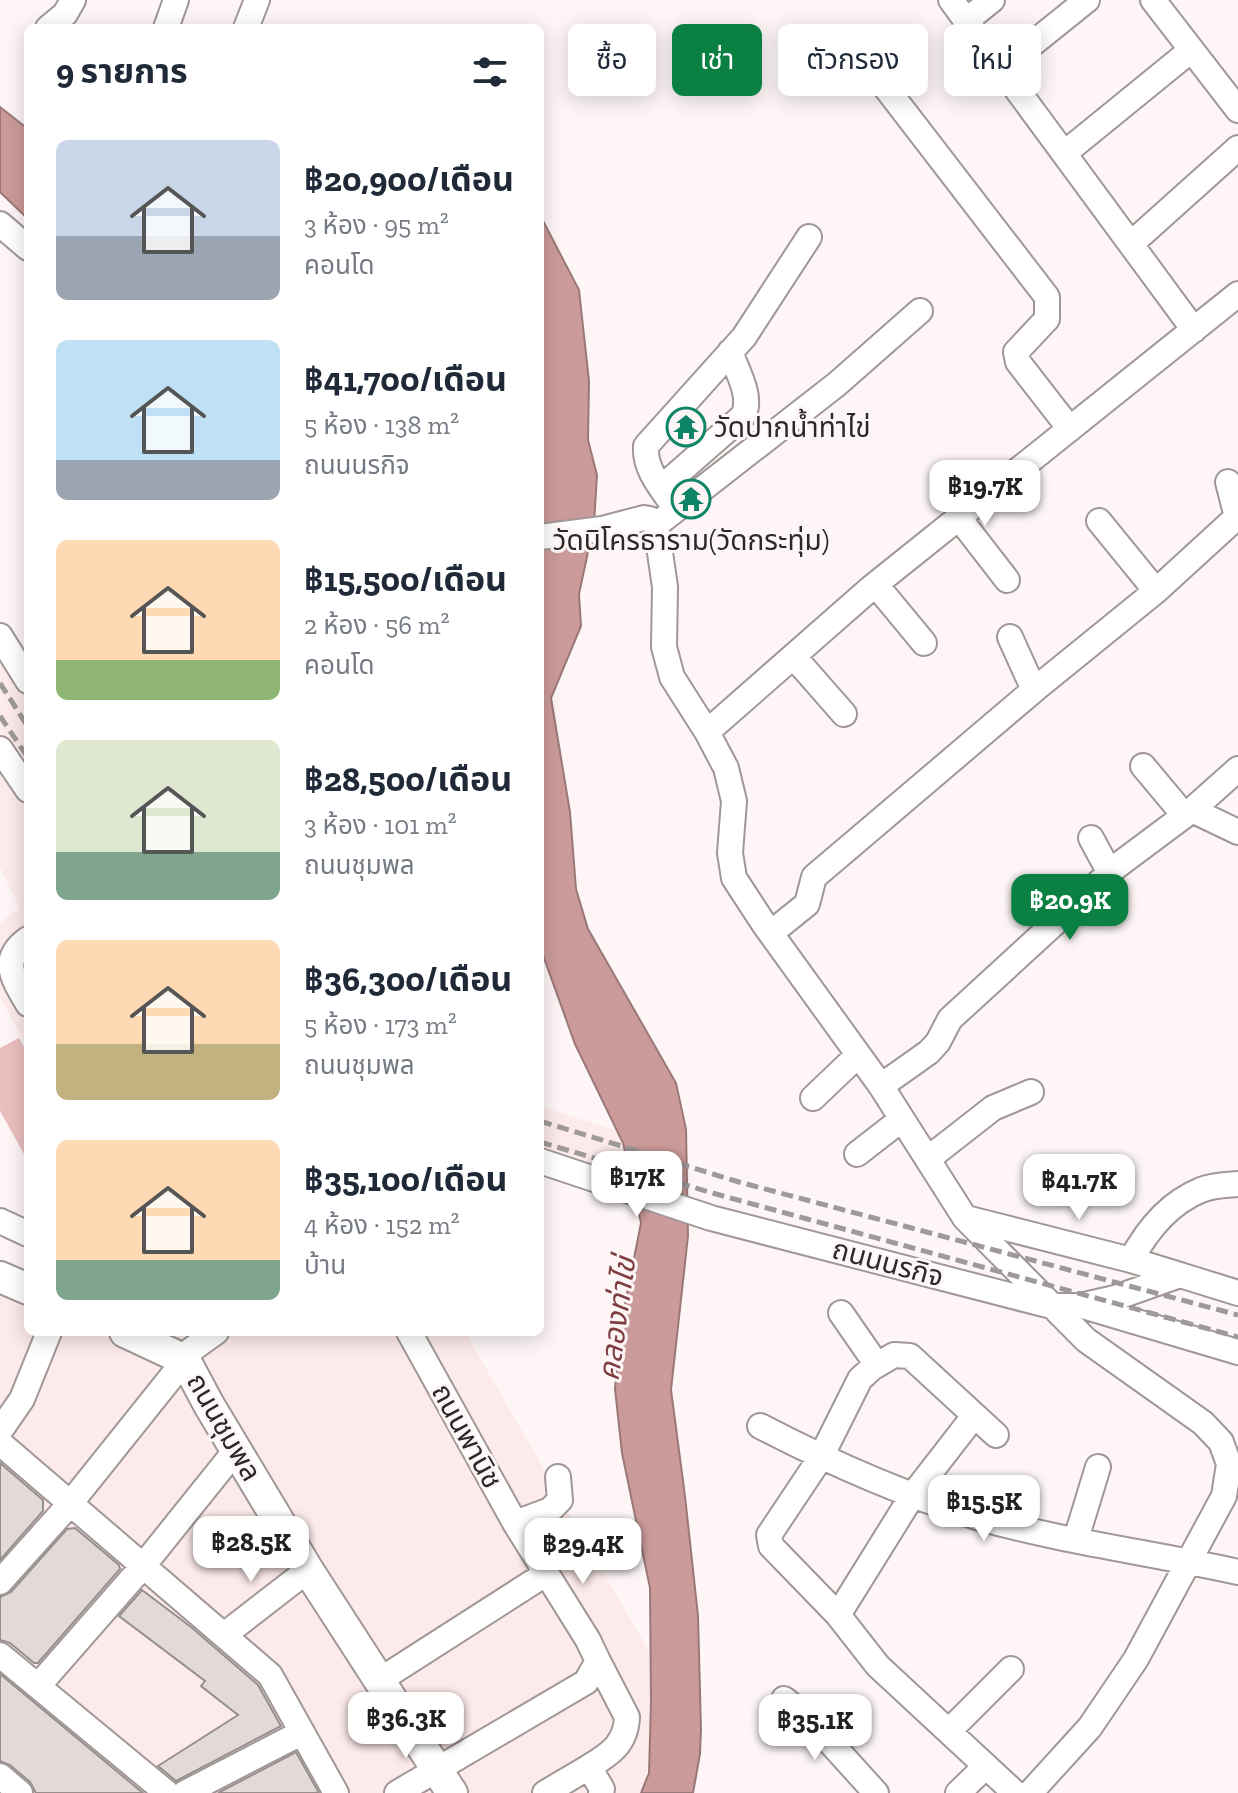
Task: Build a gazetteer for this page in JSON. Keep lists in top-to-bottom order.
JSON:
{
  "streets": {
    "main road": ["ถนนชุมพล"],
    "street": ["ถนนนรกิจ", "ถนนพานิช"]
  },
  "water": ["คลองท่าไข่"],
  "places": {
    "temple": ["วัดปากน้ำท่าไข่", "วัดนิโครธาราม(วัดกระทุ่ม)"]
  },
  "page": {
    "chip": [
      "ซื้อ",
      "เช่า",
      "ตัวกรอง",
      "ใหม่"
    ],
    "heading": "9 รายการ",
    "list": [
      {
        "name": "฿20,900/เดือน",
        "note": "3 ห้อง · 95 m² · คอนโด"
      },
      {
        "name": "฿41,700/เดือน",
        "note": "5 ห้อง · 138 m² · ถนนนรกิจ"
      },
      {
        "name": "฿15,500/เดือน",
        "note": "2 ห้อง · 56 m² · คอนโด"
      },
      {
        "name": "฿28,500/เดือน",
        "note": "3 ห้อง · 101 m² · ถนนชุมพล"
      },
      {
        "name": "฿36,300/เดือน",
        "note": "5 ห้อง · 173 m² · ถนนชุมพล"
      },
      {
        "name": "฿35,100/เดือน",
        "note": "4 ห้อง · 152 m² · บ้าน"
      }
    ],
    "price": [
      "฿19.7K",
      "฿20.9K",
      "฿17K",
      "฿41.7K",
      "฿15.5K",
      "฿28.5K",
      "฿29.4K",
      "฿36.3K",
      "฿35.1K"
    ]
  }
}
